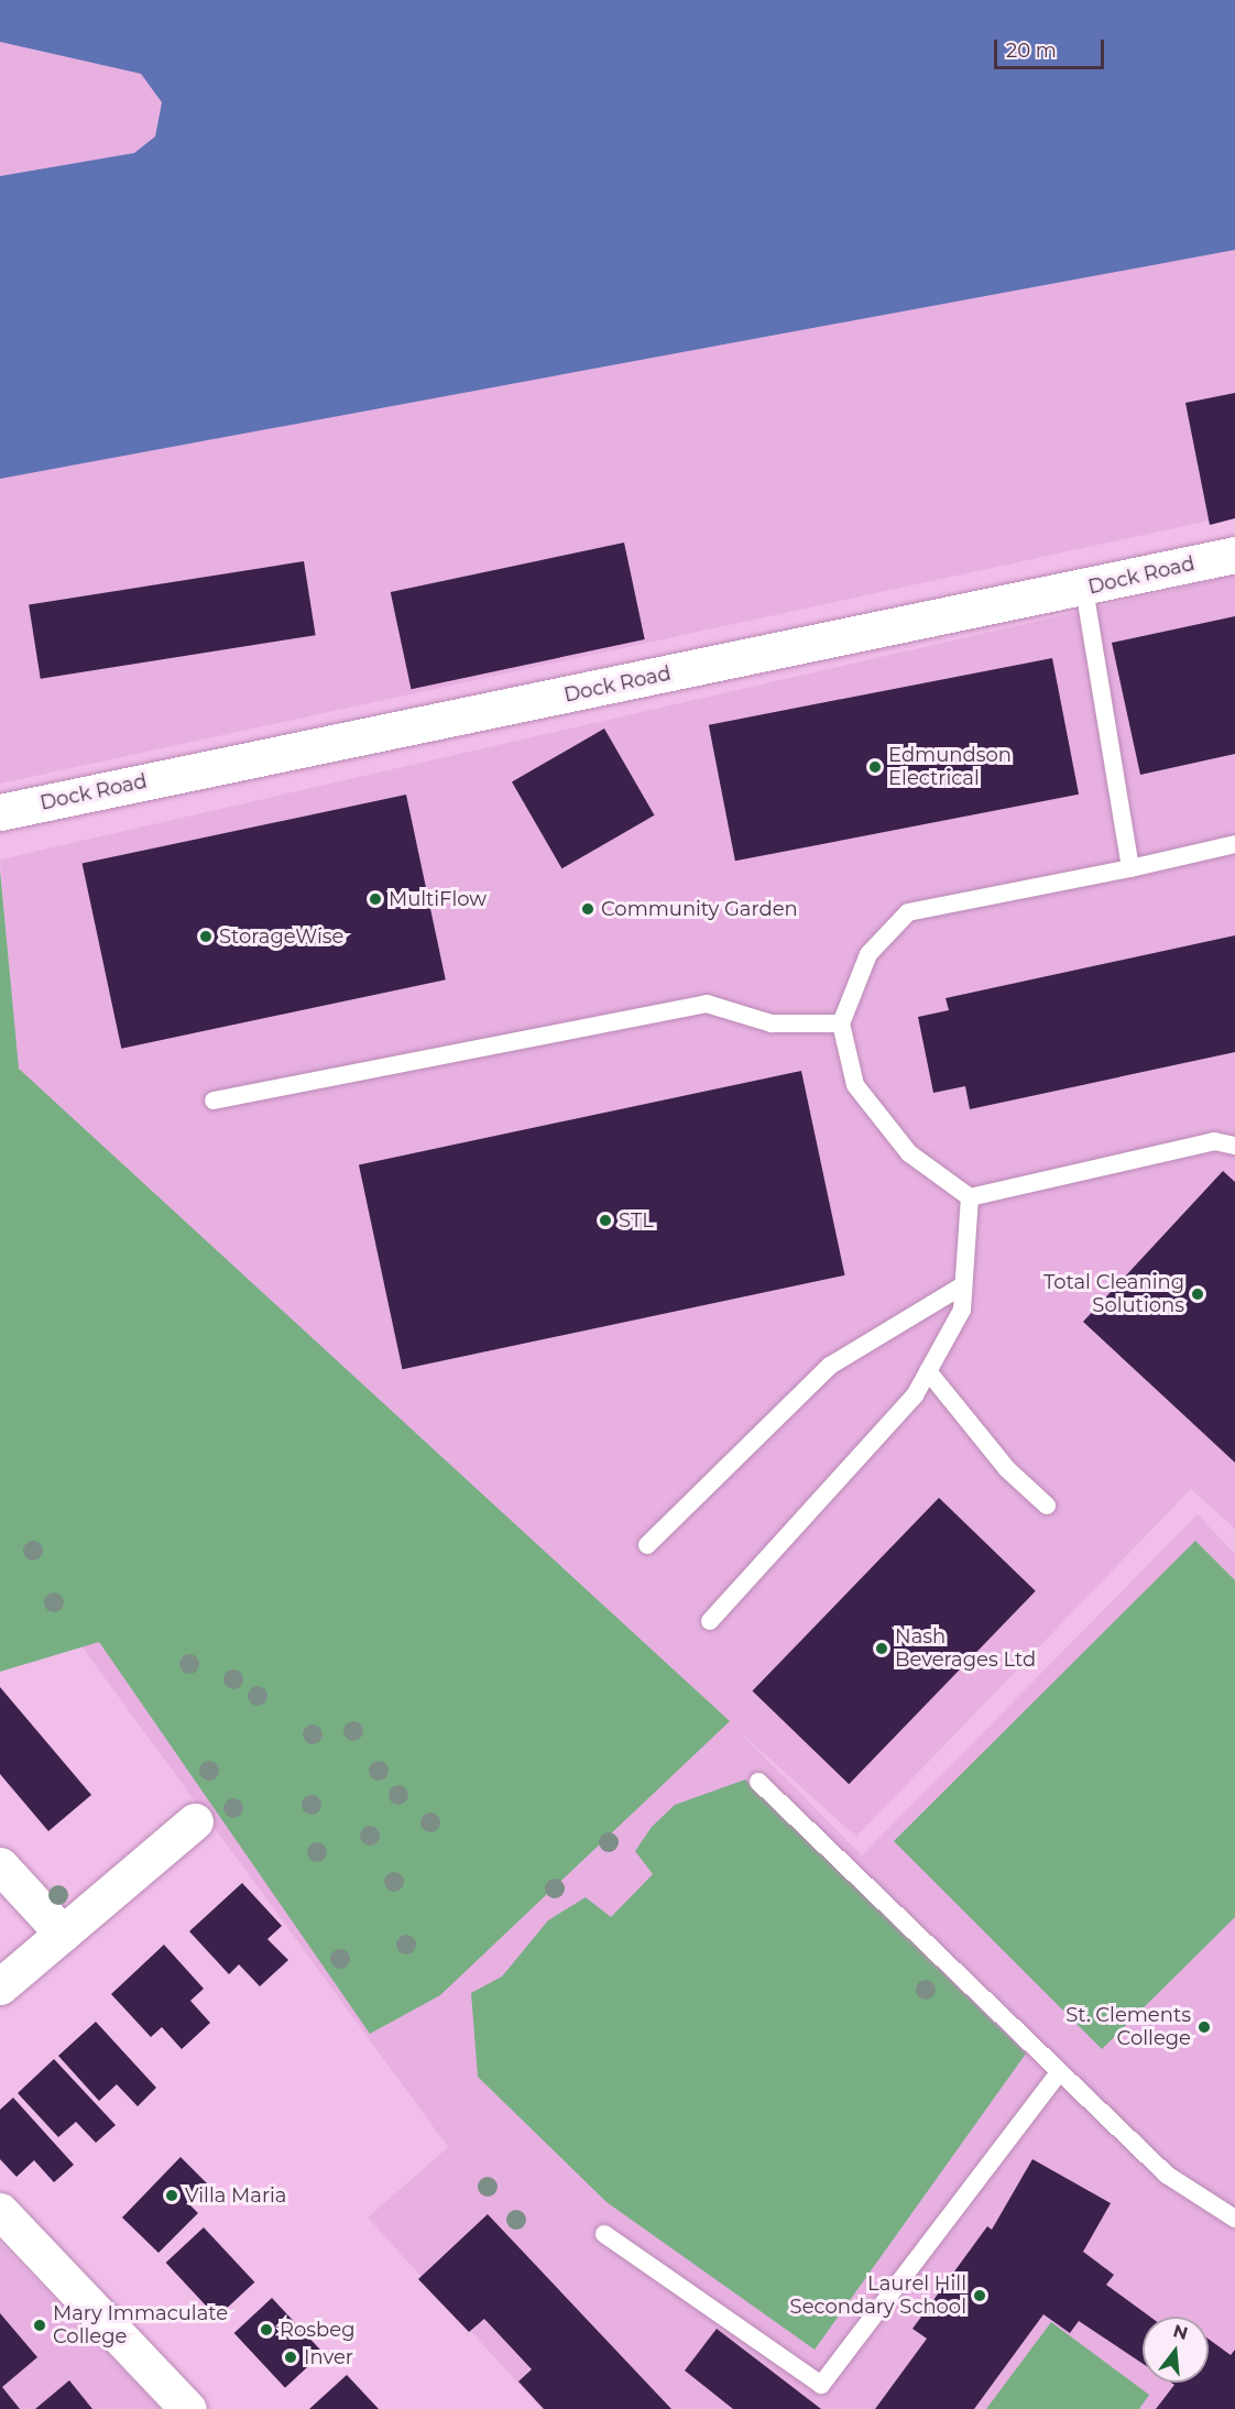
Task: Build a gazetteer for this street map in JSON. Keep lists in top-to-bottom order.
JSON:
{
  "streets": {
    "main road": ["Dock Road"]
  },
  "places": [
    "Edmundson Electrical",
    "MultiFlow",
    "Community Garden",
    "StorageWise",
    "STL",
    "Total Cleaning Solutions",
    "Nash Beverages Ltd",
    "St. Clements College",
    "Villa Maria",
    "Laurel Hill Secondary School",
    "Mary Immaculate College",
    "Rosbeg",
    "Inver"
  ],
  "scale_bar": "20 m",
  "north": "top"
}
